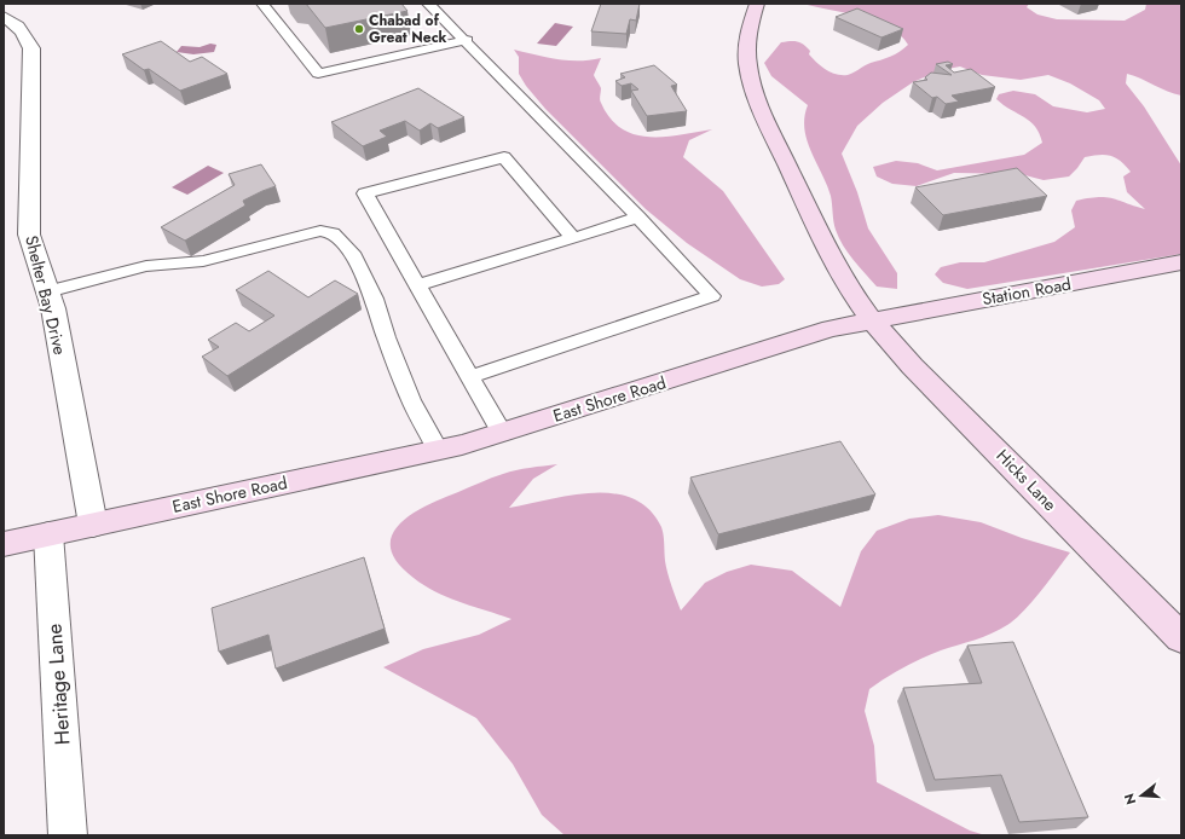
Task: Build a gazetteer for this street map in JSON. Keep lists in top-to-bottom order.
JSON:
{
  "streets": {
    "main road": ["Station Road", "East Shore Road", "Hicks Lane"],
    "street": ["Shelter Bay Drive", "Heritage Lane"]
  },
  "crossings": [
    ["Station Road", "East Shore Road"],
    ["Station Road", "Hicks Lane"],
    ["Shelter Bay Drive", "East Shore Road"],
    ["East Shore Road", "Hicks Lane"],
    ["East Shore Road", "Heritage Lane"]
  ],
  "places": ["Chabad of Great Neck"],
  "north": "left"
}
